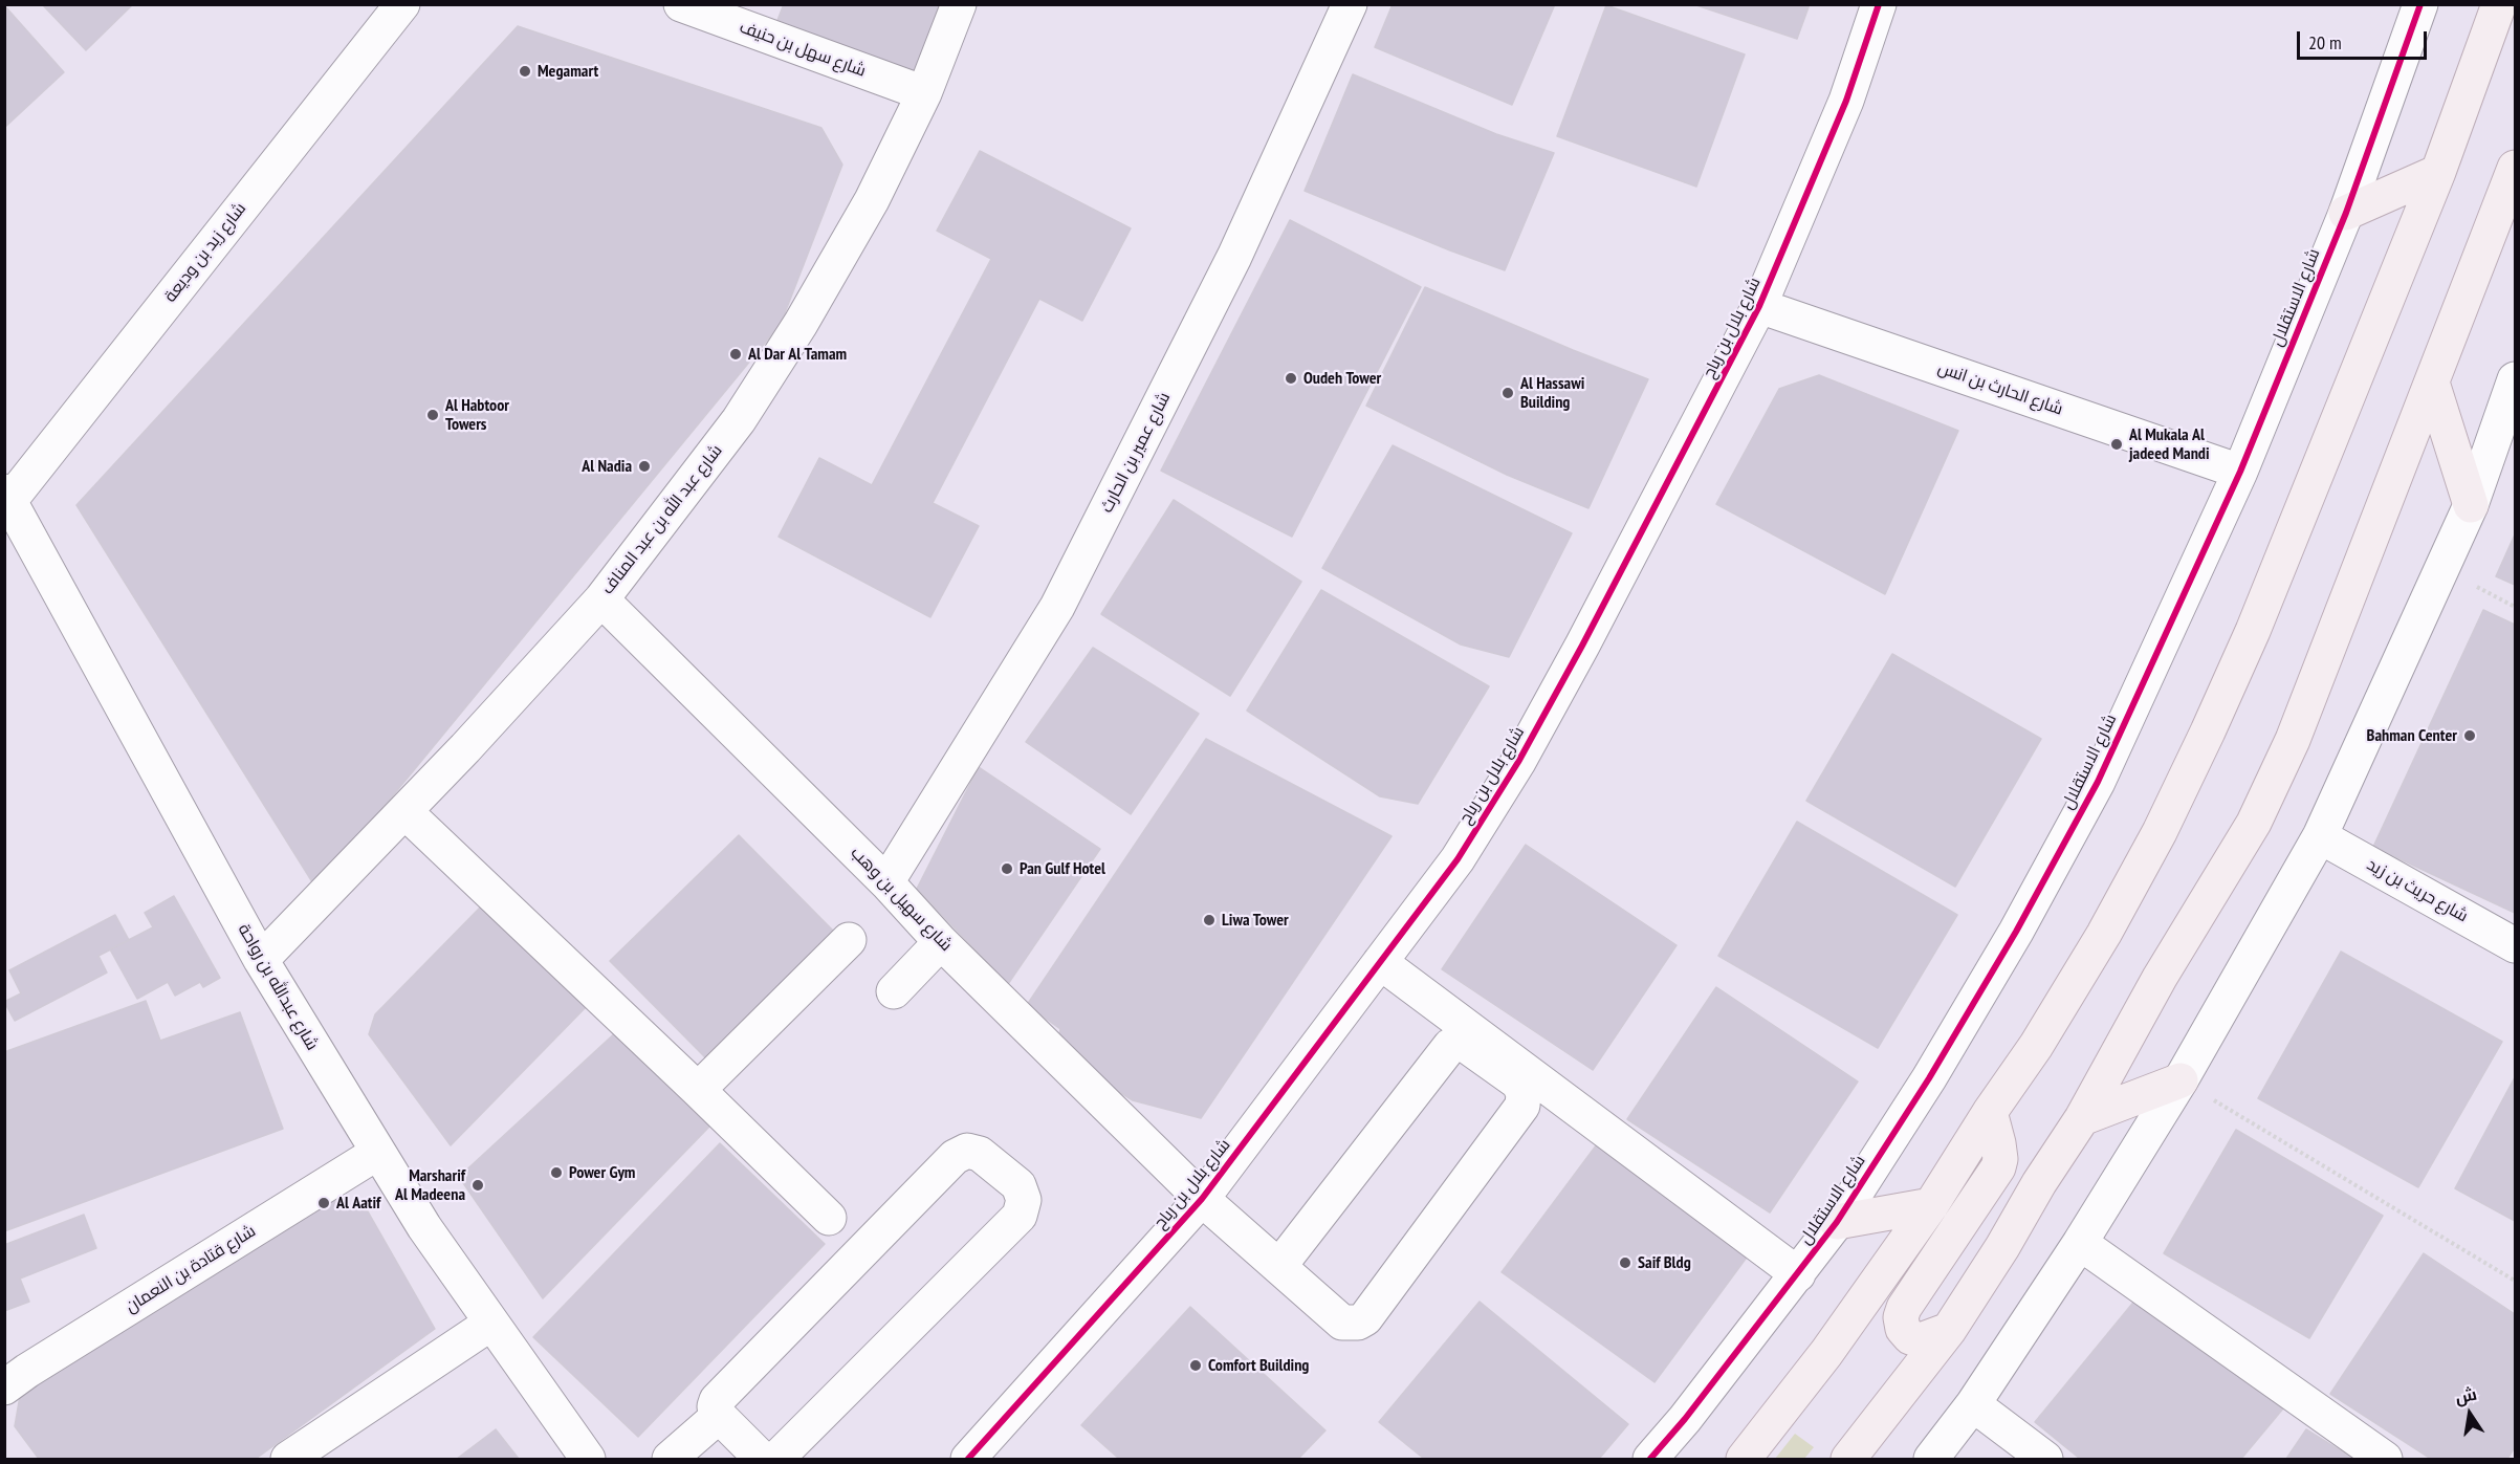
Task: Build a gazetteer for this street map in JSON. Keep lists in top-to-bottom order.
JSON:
{
  "streets": {
    "street": [
      "شارع سهل بن حنيف",
      "شارع زيد بن وديعة",
      "شارع الاستقلال",
      "شارع بلال بن رباح",
      "شارع الحارث بن انس",
      "شارع عمير بن الحارث",
      "شارع عبد الله بن عبد المناف",
      "شارع حريث بن زيد",
      "شارع سهيل بن وهب",
      "شارع عبدالله بن رواحة",
      "شارع قتادة بن النعمان"
    ]
  },
  "crossings": [
    ["شارع سهل بن حنيف", "شارع عبد الله بن عبد المناف"],
    ["شارع زيد بن وديعة", "شارع عبدالله بن رواحة"],
    ["شارع الاستقلال", "شارع الحارث بن انس"],
    ["شارع بلال بن رباح", "شارع الحارث بن انس"],
    ["شارع بلال بن رباح", "شارع سهيل بن وهب"],
    ["شارع عمير بن الحارث", "شارع سهيل بن وهب"],
    ["شارع عبد الله بن عبد المناف", "شارع سهيل بن وهب"],
    ["شارع عبد الله بن عبد المناف", "شارع عبدالله بن رواحة"],
    ["شارع عبدالله بن رواحة", "شارع قتادة بن النعمان"]
  ],
  "places": [
    "Megamart",
    "Al Dar Al Tamam",
    "Oudeh Tower",
    "Al Hassawi Building",
    "Al Habtoor Towers",
    "Al Mukala Al jadeed Mandi",
    "Al Nadia",
    "Bahman Center",
    "Pan Gulf Hotel",
    "Liwa Tower",
    "Power Gym",
    "Marsharif Al Madeena",
    "Al Aatif",
    "Saif Bldg",
    "Comfort Building"
  ],
  "scale_bar": "20 m",
  "north": "top"
}
